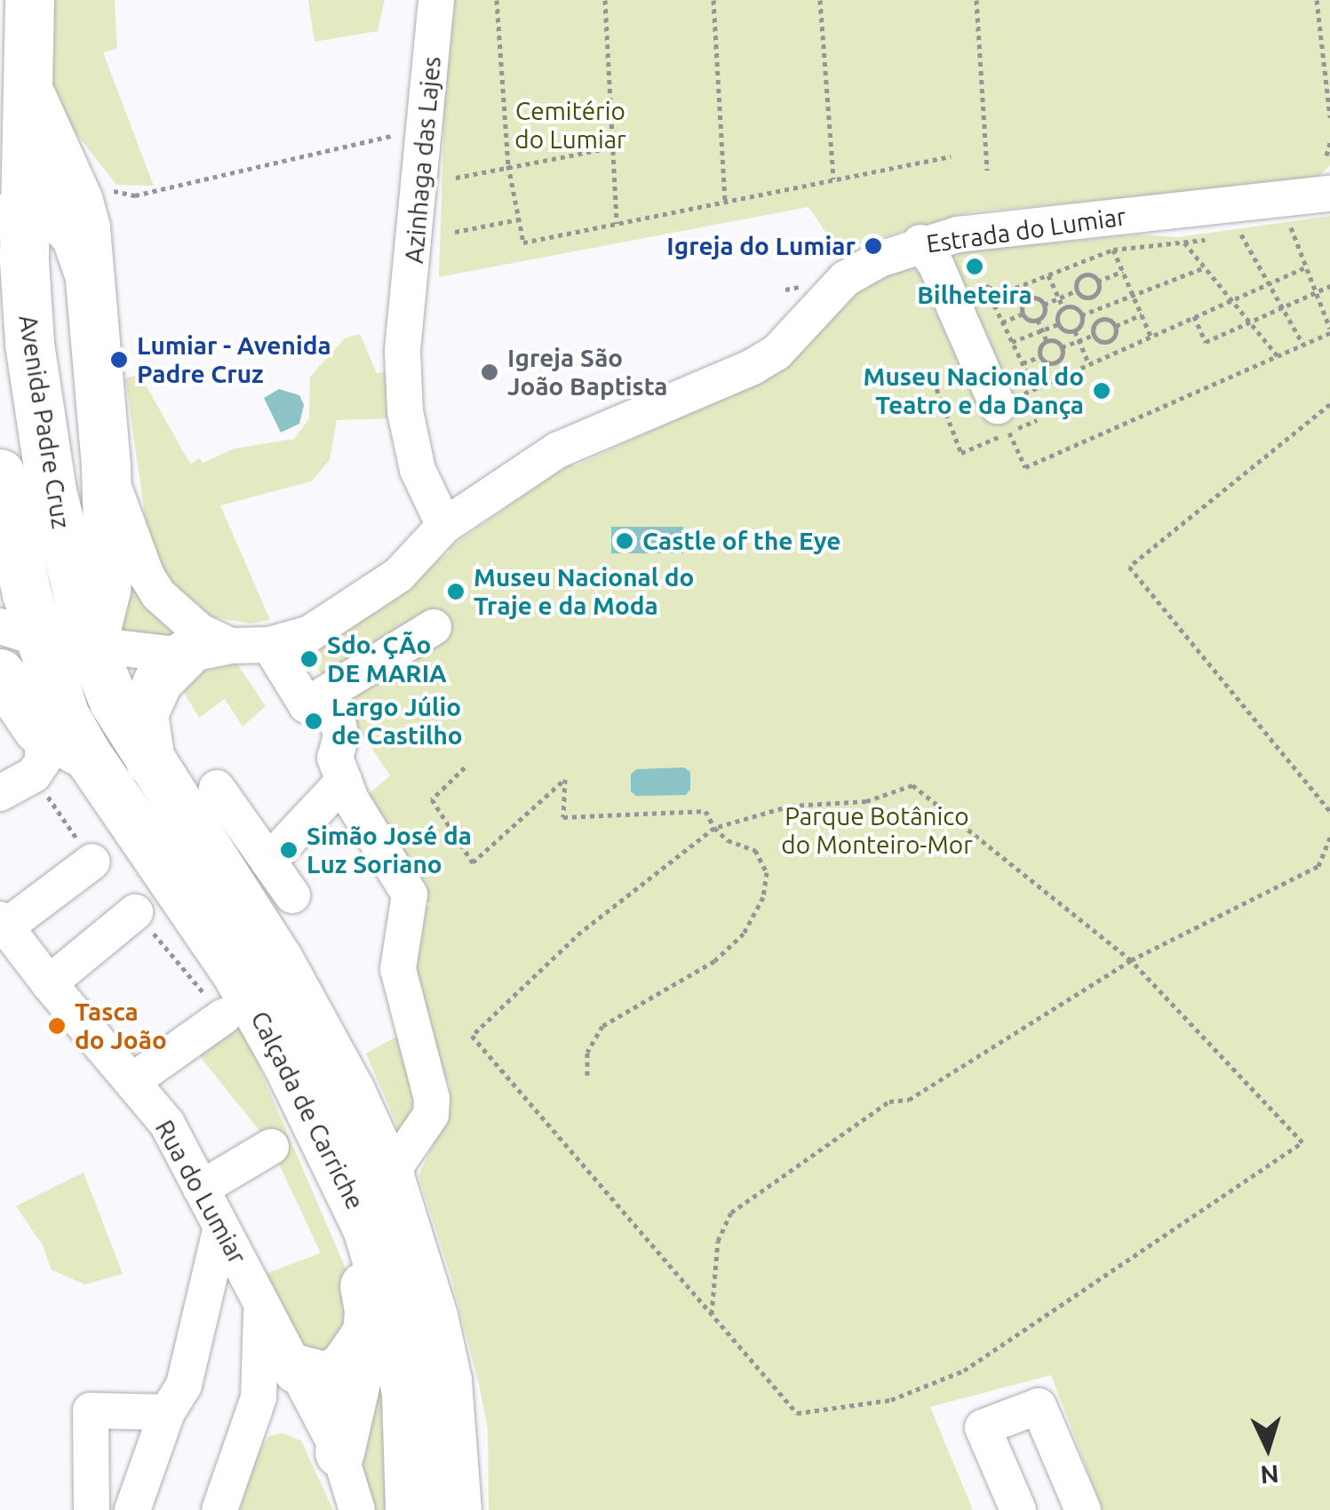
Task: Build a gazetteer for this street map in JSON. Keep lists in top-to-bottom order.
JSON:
{
  "streets": {
    "highway": ["Avenida Padre Cruz", "Calçada de Carriche"],
    "street": ["Azinhaga das Lajes", "Estrada do Lumiar", "Rua do Lumiar"]
  },
  "crossings": [
    ["Azinhaga das Lajes", "Estrada do Lumiar"],
    ["Estrada do Lumiar", "Avenida Padre Cruz"],
    ["Avenida Padre Cruz", "Calçada de Carriche"]
  ],
  "parks": ["Cemitério do Lumiar", "Parque Botânico do Monteiro-Mor"],
  "places": [
    "Igreja do Lumiar",
    "Bilheteira",
    "Lumiar - Avenida Padre Cruz",
    "Igreja São João Baptista",
    "Museu Nacional do Teatro e da Dança",
    "Castle of the Eye",
    "Museu Nacional do Traje e da Moda",
    "Sdo. ÇÃo DE MARIA",
    "Largo Júlio de Castilho",
    "Simão José da Luz Soriano",
    "Tasca do João"
  ],
  "north": "bottom"
}
